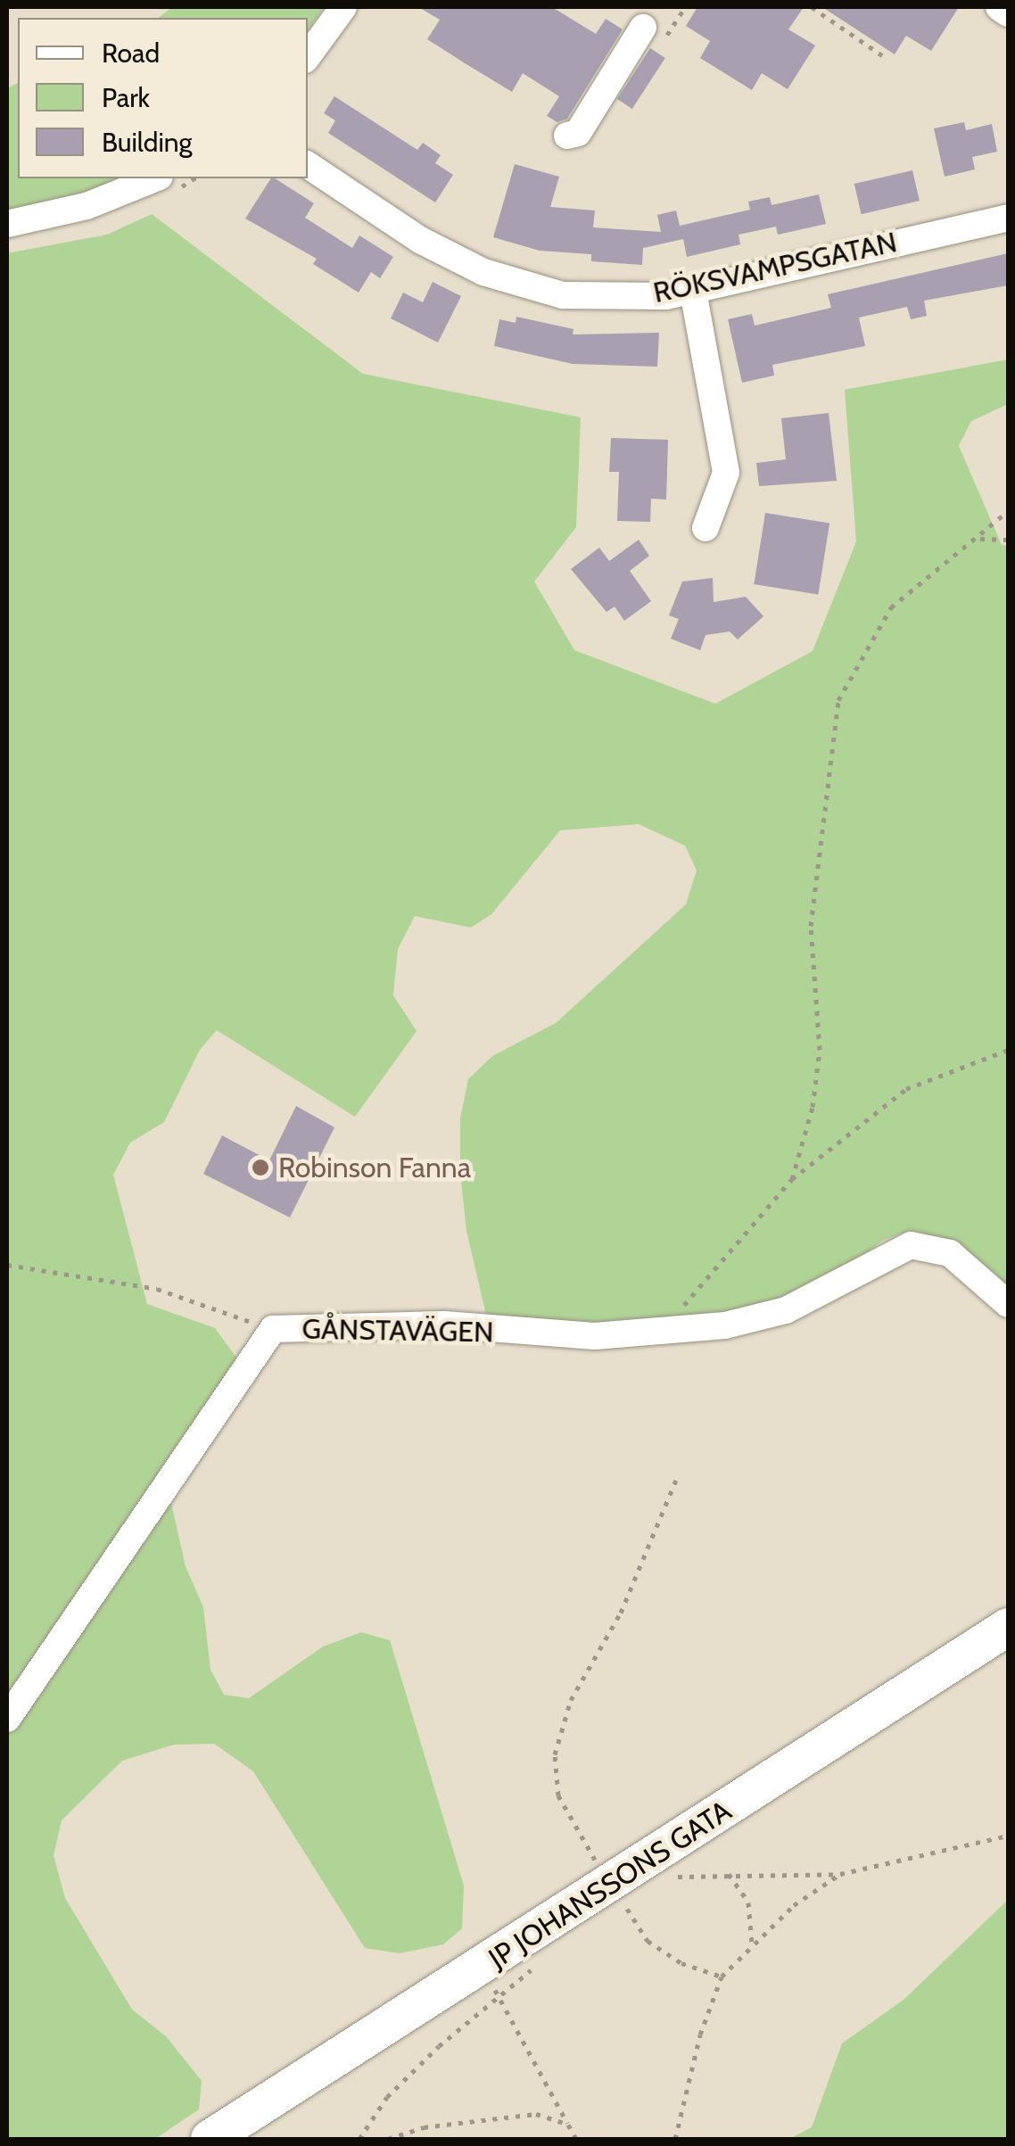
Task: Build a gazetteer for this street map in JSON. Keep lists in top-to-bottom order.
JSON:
{
  "streets": {
    "street": ["RÖKSVAMPSGATAN", "GÅNSTAVÄGEN", "JP JOHANSSONS GATA"]
  },
  "places": ["Robinson Fanna"],
  "legend": ["Road", "Park", "Building"]
}
